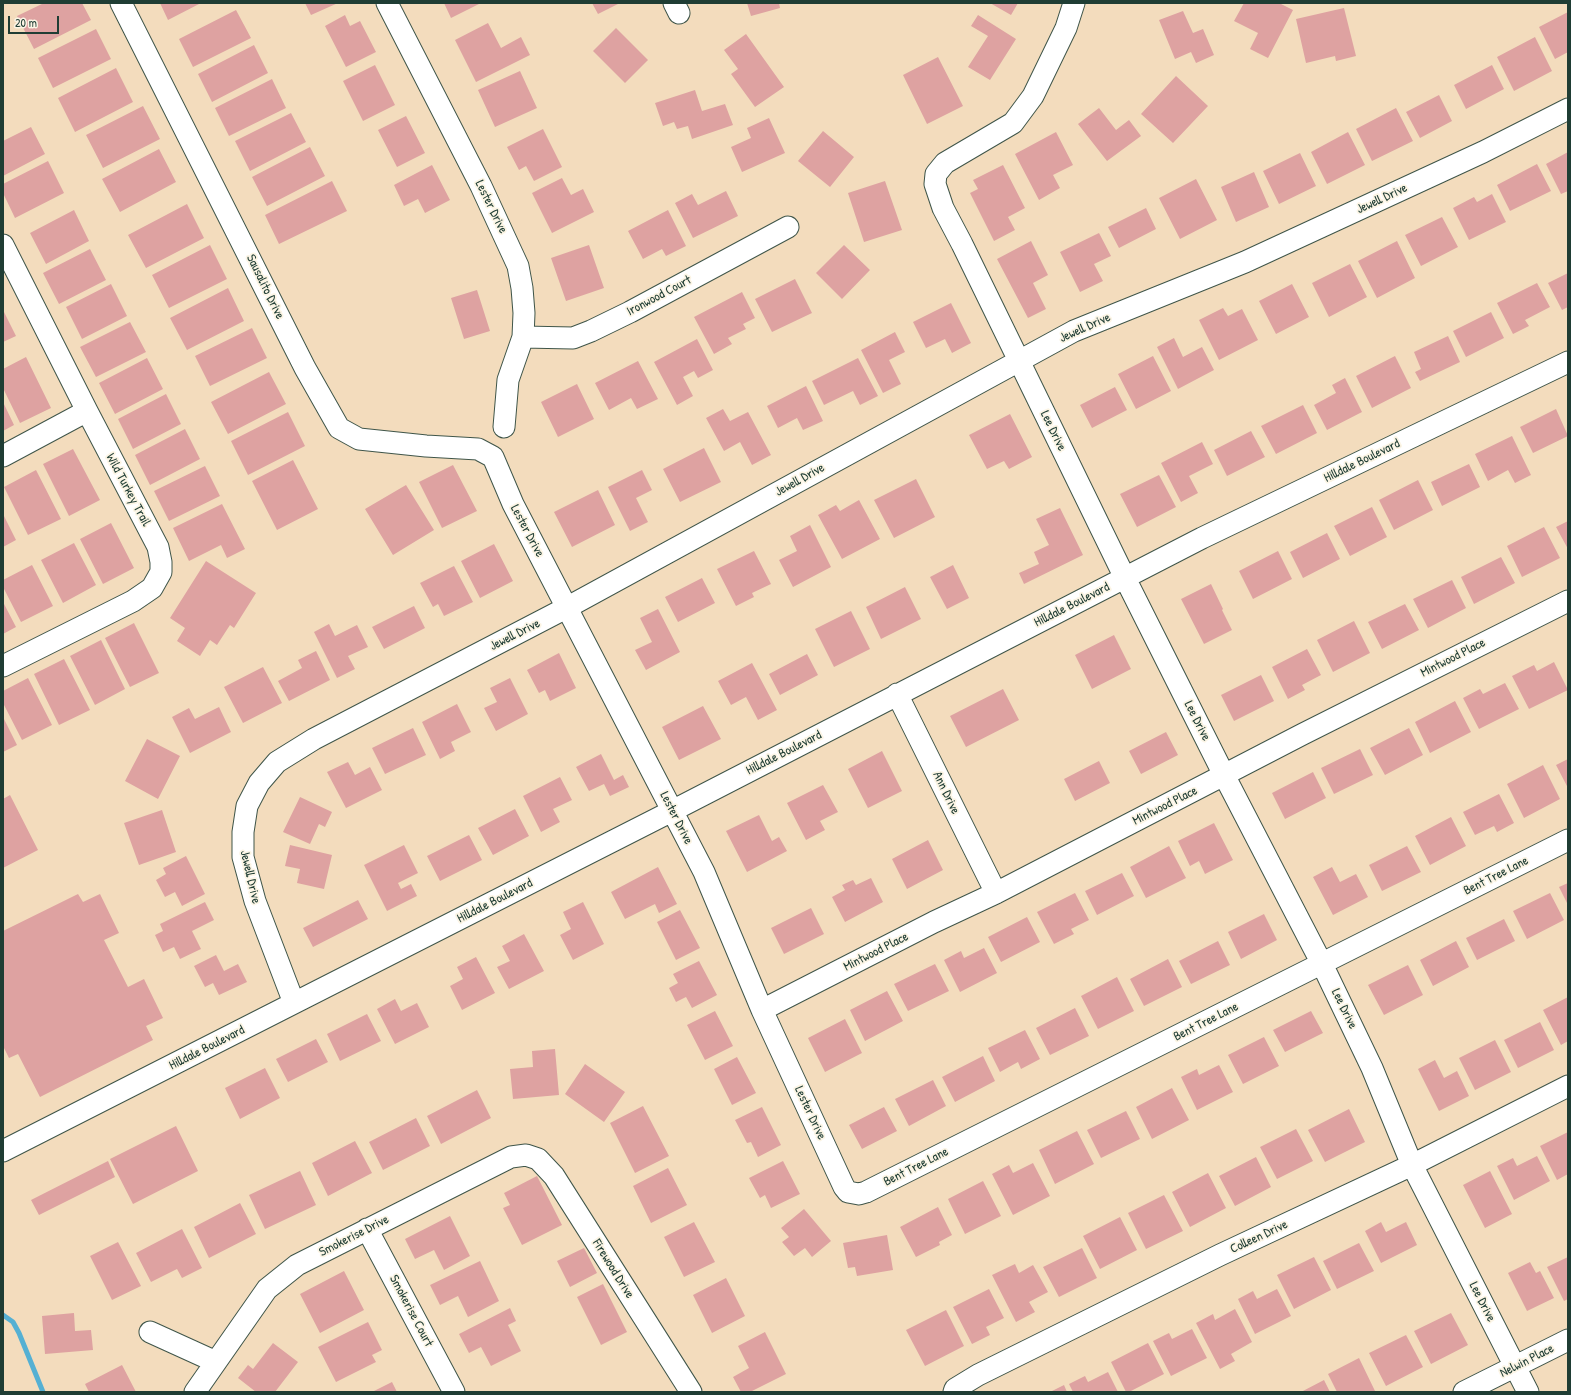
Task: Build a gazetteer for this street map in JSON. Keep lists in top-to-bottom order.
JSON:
{
  "streets": {
    "street": [
      "Jewell Drive",
      "Lester Drive",
      "Sausalito Drive",
      "Ironwood Court",
      "Lee Drive",
      "Hilldale Boulevard",
      "Wild Turkey Trail",
      "Mintwood Place",
      "Ann Drive",
      "Bent Tree Lane",
      "Smokerise Drive",
      "Colleen Drive",
      "Firewood Drive",
      "Smokerise Court",
      "Nelwin Place"
    ]
  },
  "crossings": [
    ["Jewell Drive", "Lester Drive"],
    ["Jewell Drive", "Lee Drive"],
    ["Jewell Drive", "Hilldale Boulevard"],
    ["Lester Drive", "Sausalito Drive"],
    ["Lester Drive", "Ironwood Court"],
    ["Lester Drive", "Hilldale Boulevard"],
    ["Lester Drive", "Mintwood Place"],
    ["Lester Drive", "Bent Tree Lane"],
    ["Lee Drive", "Hilldale Boulevard"],
    ["Lee Drive", "Mintwood Place"],
    ["Lee Drive", "Bent Tree Lane"],
    ["Lee Drive", "Colleen Drive"],
    ["Lee Drive", "Nelwin Place"],
    ["Hilldale Boulevard", "Ann Drive"],
    ["Mintwood Place", "Ann Drive"],
    ["Smokerise Drive", "Firewood Drive"],
    ["Smokerise Drive", "Smokerise Court"]
  ],
  "scale_bar": "20 m"
}
